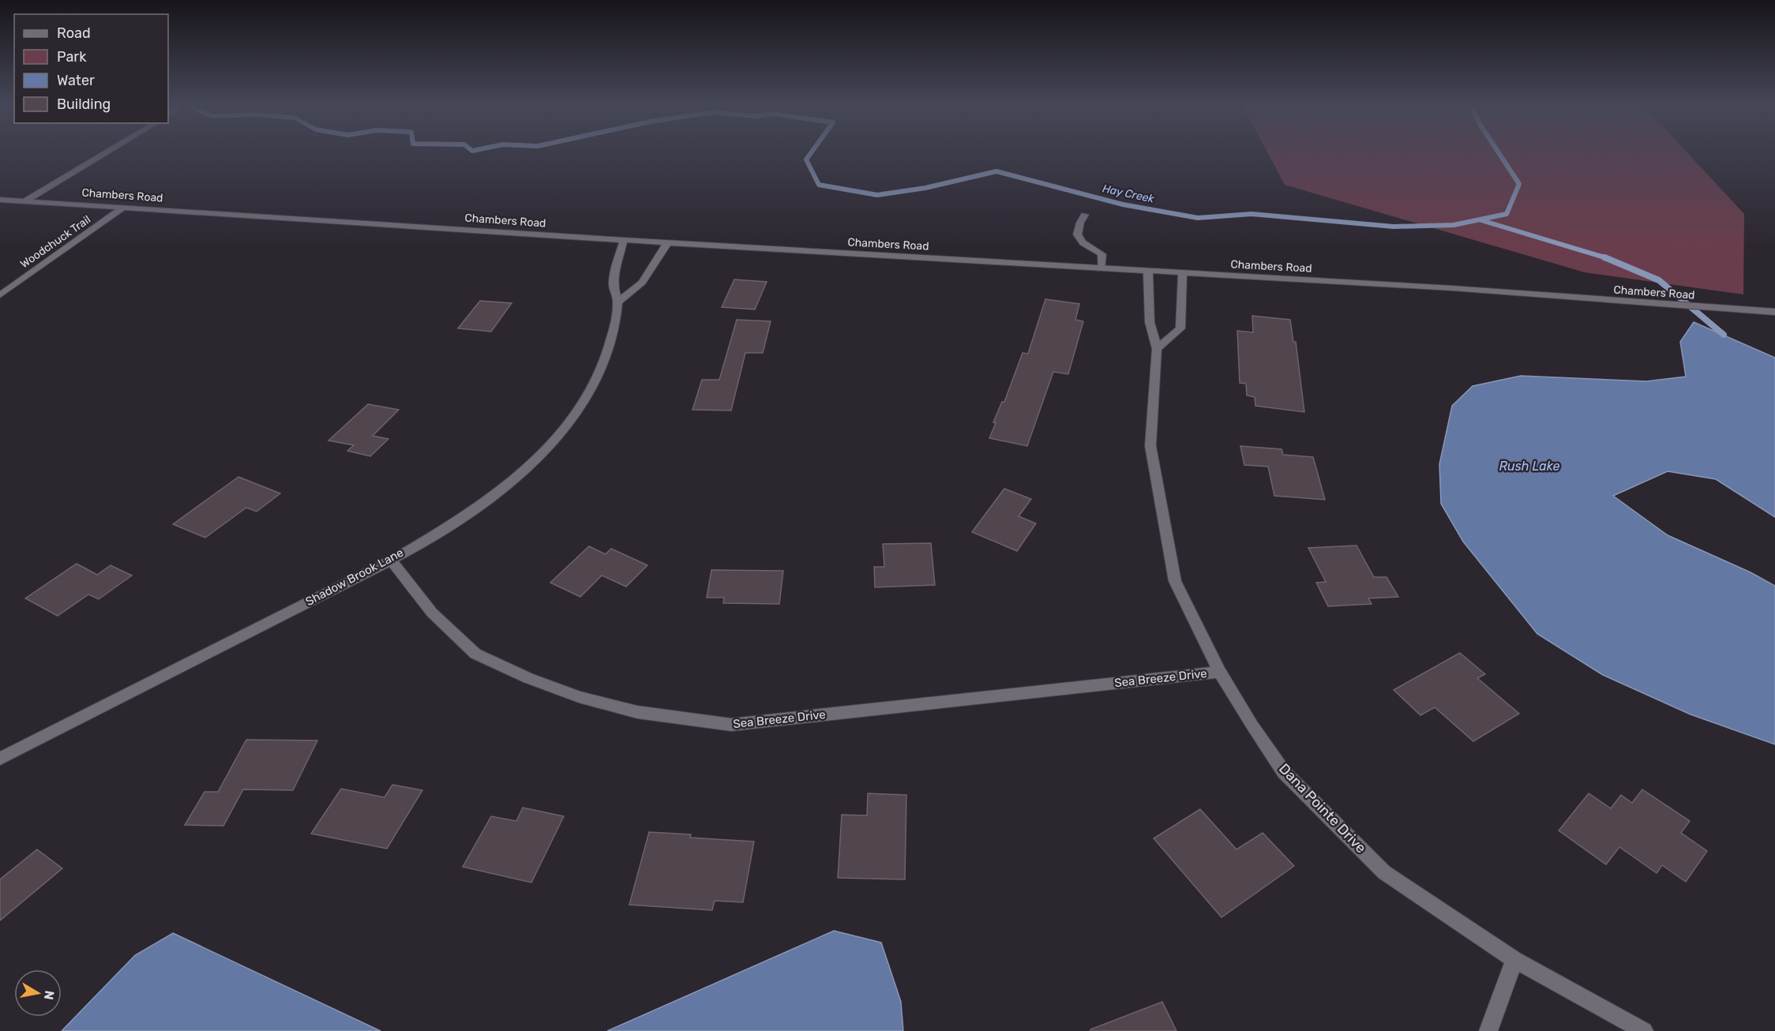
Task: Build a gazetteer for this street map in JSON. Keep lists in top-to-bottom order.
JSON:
{
  "streets": {
    "street": [
      "Chambers Road",
      "Woodchuck Trail",
      "Shadow Brook Lane",
      "Sea Breeze Drive",
      "Dana Pointe Drive"
    ]
  },
  "crossings": [
    ["Chambers Road", "Woodchuck Trail"],
    ["Chambers Road", "Shadow Brook Lane"],
    ["Chambers Road", "Dana Pointe Drive"],
    ["Shadow Brook Lane", "Sea Breeze Drive"],
    ["Sea Breeze Drive", "Dana Pointe Drive"]
  ],
  "water": ["Hay Creek", "Rush Lake"],
  "legend": [
    "Road",
    "Park",
    "Water",
    "Building"
  ],
  "north": "right"
}
